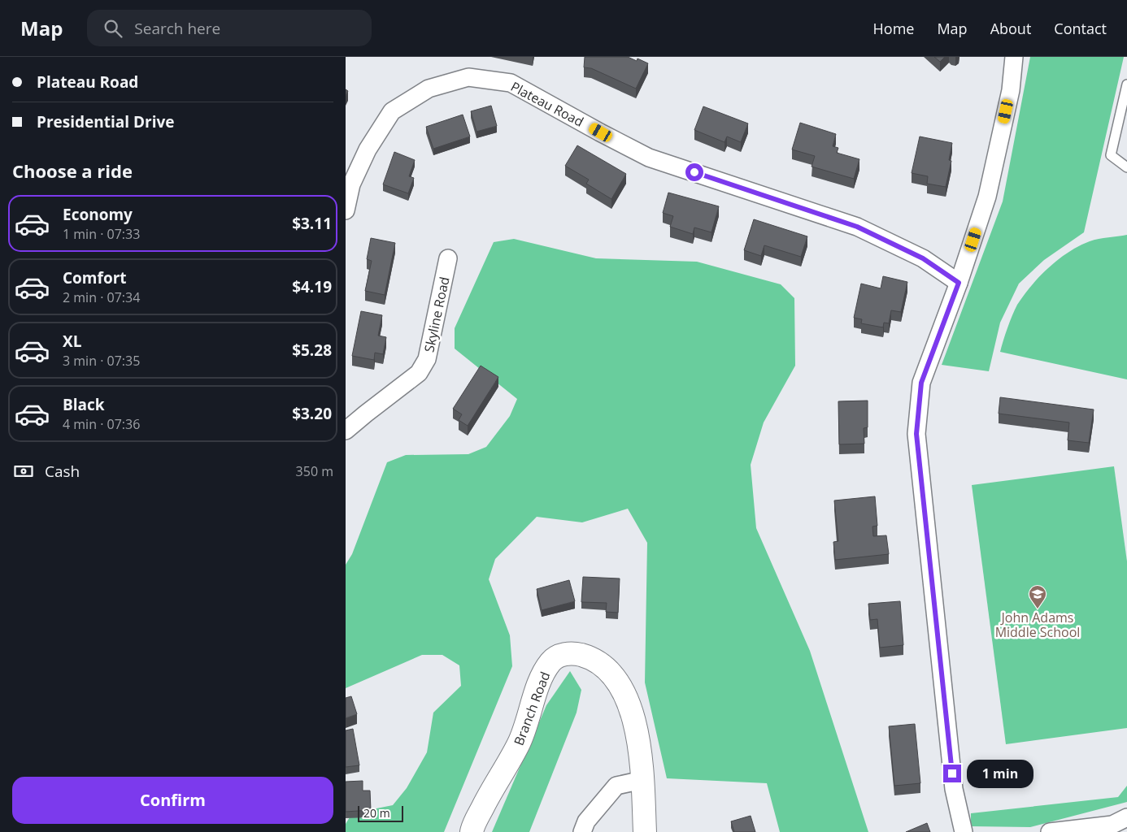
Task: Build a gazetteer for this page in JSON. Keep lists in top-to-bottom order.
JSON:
{
  "streets": {
    "street": ["Plateau Road", "Skyline Road", "Branch Road"]
  },
  "places": {
    "school or university": ["John Adams Middle School"]
  },
  "scale_bar": "20 m",
  "page": {
    "header": "Map",
    "search": "Search here",
    "nav": [
      "Home",
      "Map",
      "About",
      "Contact"
    ],
    "banner": ["Plateau Road", "Presidential Drive"],
    "heading": "Choose a ride",
    "list": [
      {
        "name": "Economy",
        "note": "1 min · 07:33",
        "value": "$3.11"
      },
      {
        "name": "Comfort",
        "note": "2 min · 07:34",
        "value": "$4.19"
      },
      {
        "name": "XL",
        "note": "3 min · 07:35",
        "value": "$5.28"
      },
      {
        "name": "Black",
        "note": "4 min · 07:36",
        "value": "$3.20"
      }
    ],
    "pay": ["Cash", "350 m"],
    "bubble": "1 min",
    "buttons": "Confirm",
    "scale": "20 m"
  }
}
